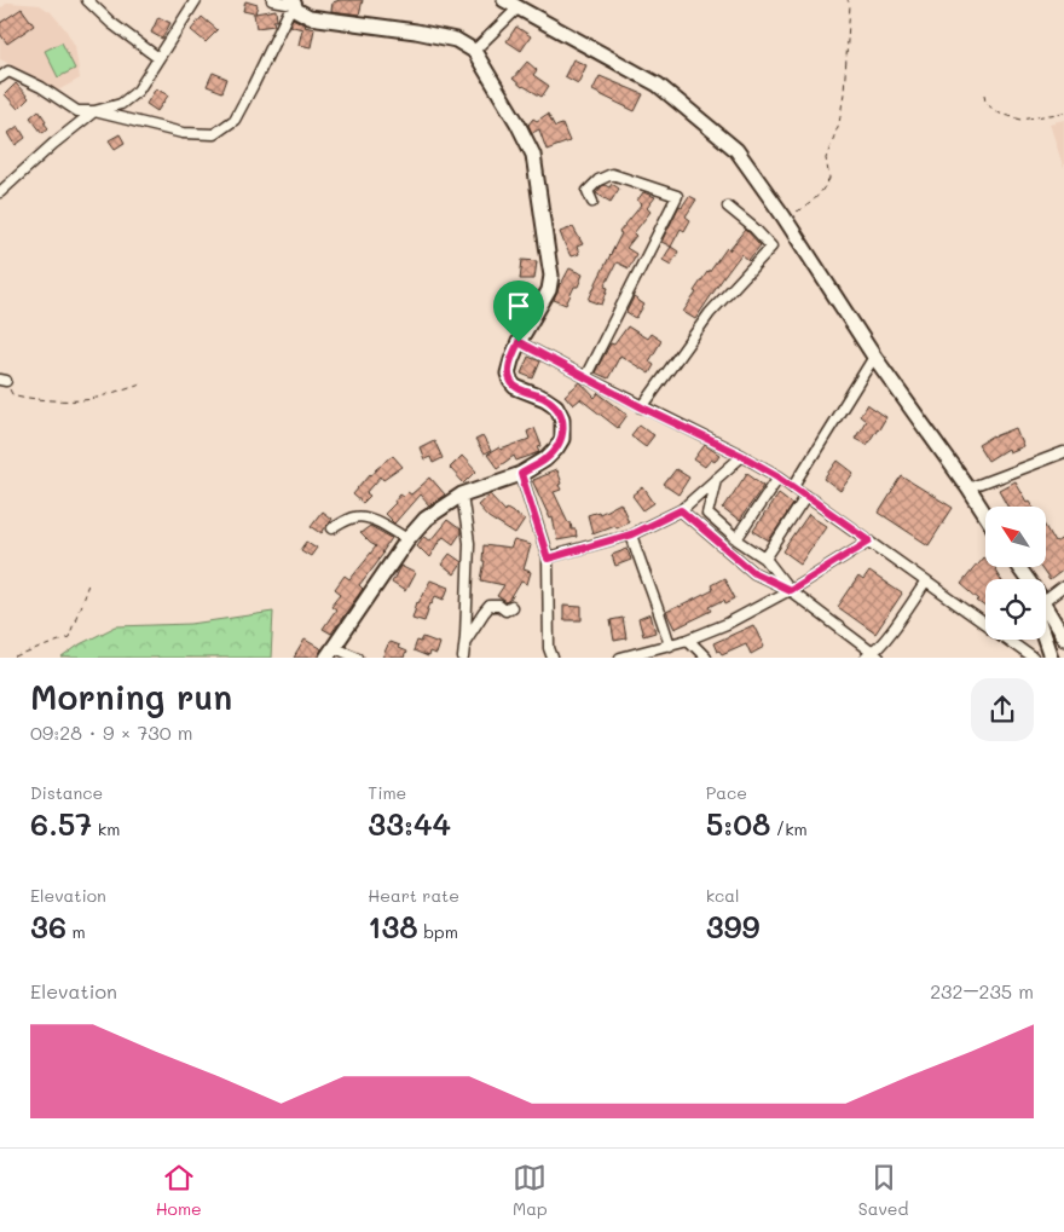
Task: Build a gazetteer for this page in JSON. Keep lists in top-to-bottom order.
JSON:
{
  "north": "top left",
  "page": {
    "heading": ["Morning run", "09:28 · 9 × 730 m"],
    "stats": [
      ["Distance", "6.57 km"],
      ["Time", "33:44"],
      ["Pace", "5:08 /km"],
      ["Elevation", "36 m"],
      ["Heart rate", "138 bpm"],
      ["kcal", "399"]
    ],
    "chart": ["Elevation", "232–235 m"],
    "tabs": ["Home", "Map", "Saved"]
  }
}
